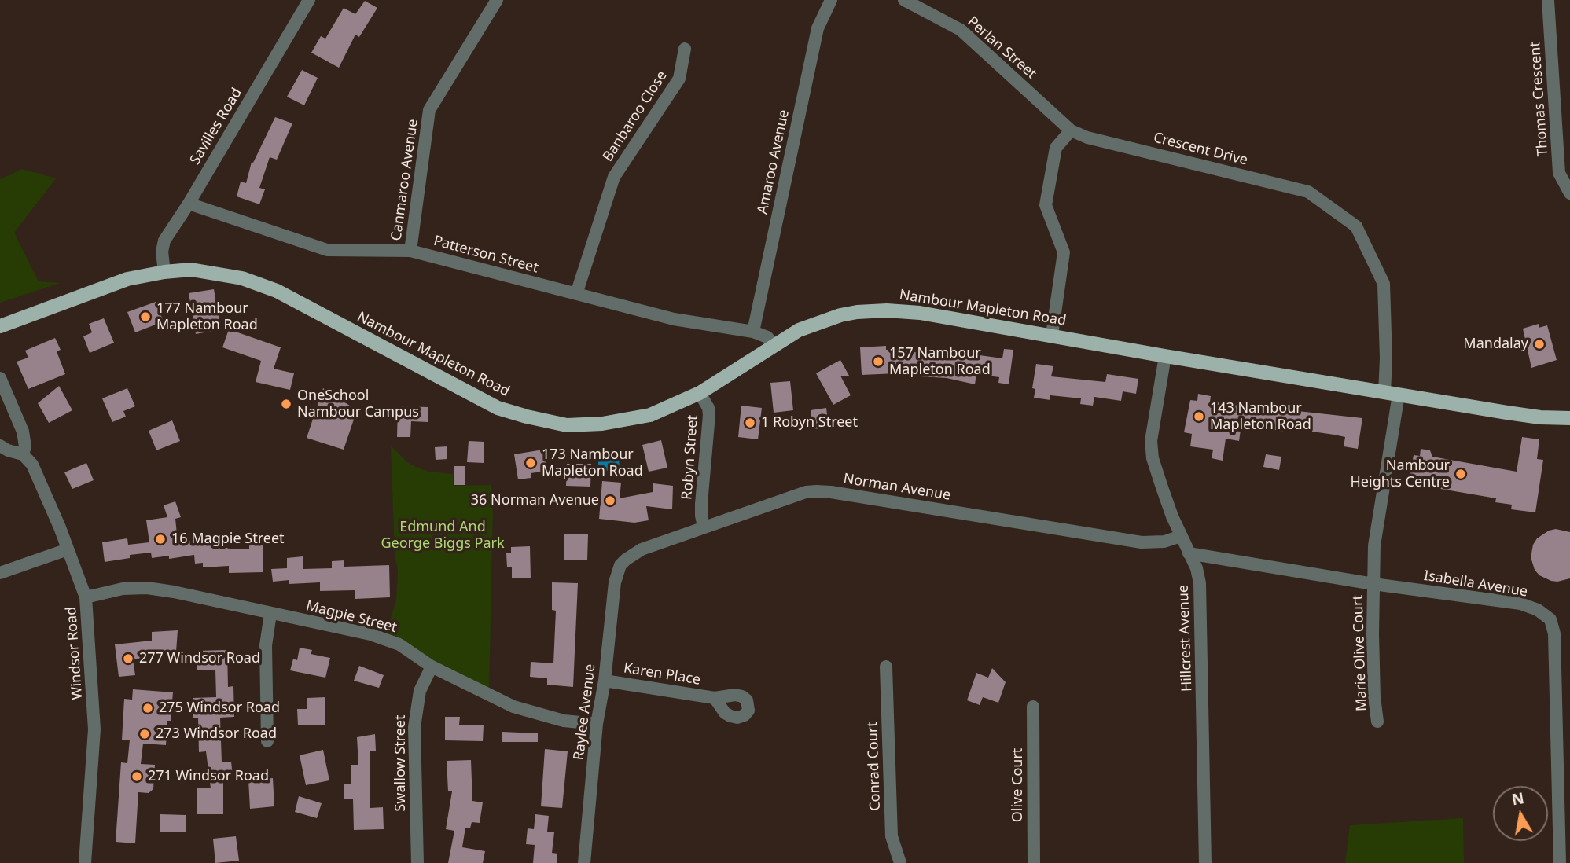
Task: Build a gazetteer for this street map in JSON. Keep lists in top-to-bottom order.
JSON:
{
  "streets": {
    "main road": ["Nambour Mapleton Road"],
    "street": [
      "Perlan Street",
      "Thomas Crescent",
      "Banbaroo Close",
      "Savilles Road",
      "Crescent Drive",
      "Amaroo Avenue",
      "Canmaroo Avenue",
      "Patterson Street",
      "Robyn Street",
      "Norman Avenue",
      "Isabella Avenue",
      "Magpie Street",
      "Hillcrest Avenue",
      "Windsor Road",
      "Marie Olive Court",
      "Karen Place",
      "Raylee Avenue",
      "Swallow Street",
      "Conrad Court",
      "Olive Court"
    ]
  },
  "crossings": [
    ["Perlan Street", "Crescent Drive"],
    ["Banbaroo Close", "Patterson Street"],
    ["Savilles Road", "Patterson Street"],
    ["Savilles Road", "Nambour Mapleton Road"],
    ["Crescent Drive", "Nambour Mapleton Road"],
    ["Amaroo Avenue", "Patterson Street"],
    ["Canmaroo Avenue", "Patterson Street"],
    ["Patterson Street", "Nambour Mapleton Road"],
    ["Nambour Mapleton Road", "Robyn Street"],
    ["Nambour Mapleton Road", "Hillcrest Avenue"],
    ["Robyn Street", "Norman Avenue"],
    ["Norman Avenue", "Hillcrest Avenue"],
    ["Norman Avenue", "Raylee Avenue"],
    ["Isabella Avenue", "Marie Olive Court"],
    ["Magpie Street", "Windsor Road"],
    ["Magpie Street", "Raylee Avenue"],
    ["Magpie Street", "Swallow Street"],
    ["Karen Place", "Raylee Avenue"]
  ],
  "parks": ["Edmund And George Biggs Park"],
  "places": [
    "177 Nambour Mapleton Road",
    "Mandalay",
    "157 Nambour Mapleton Road",
    "OneSchool Nambour Campus",
    "143 Nambour Mapleton Road",
    "1 Robyn Street",
    "173 Nambour Mapleton Road",
    "Nambour Heights Centre",
    "36 Norman Avenue",
    "16 Magpie Street",
    "277 Windsor Road",
    "275 Windsor Road",
    "273 Windsor Road",
    "271 Windsor Road"
  ],
  "north": "top"
}
